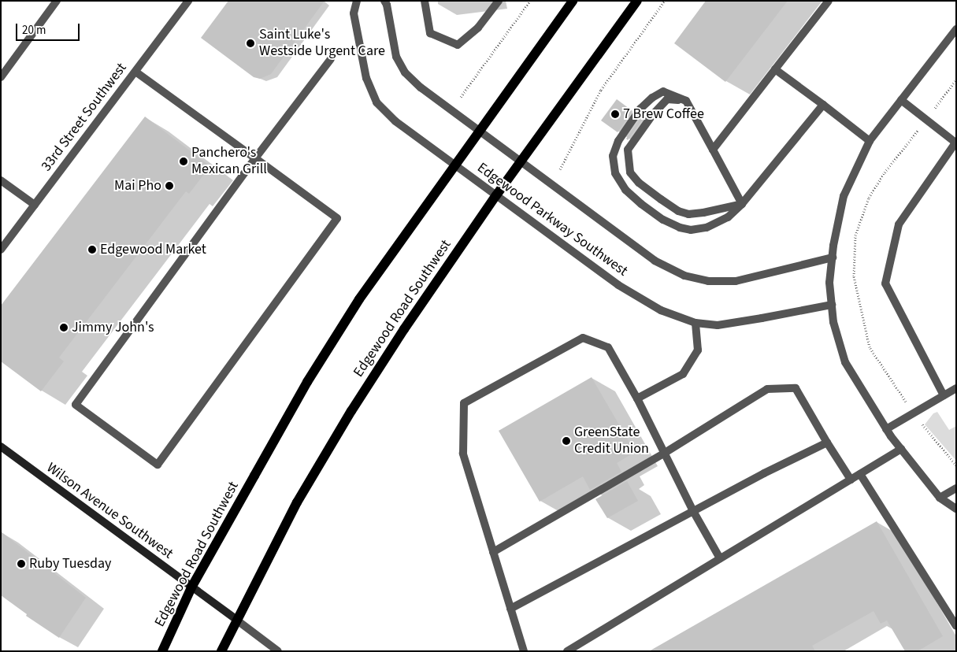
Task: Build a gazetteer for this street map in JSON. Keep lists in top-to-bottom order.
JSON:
{
  "streets": {
    "main road": ["Edgewood Road Southwest", "Wilson Avenue Southwest"],
    "street": ["33rd Street Southwest", "Edgewood Parkway Southwest"]
  },
  "crossings": [
    ["Edgewood Parkway Southwest", "Edgewood Road Southwest"],
    ["Edgewood Road Southwest", "Wilson Avenue Southwest"]
  ],
  "places": [
    "Saint Luke's Westside Urgent Care",
    "7 Brew Coffee",
    "Panchero's Mexican Grill",
    "Mai Pho",
    "Edgewood Market",
    "Jimmy John's",
    "GreenState Credit Union",
    "Ruby Tuesday"
  ],
  "scale_bar": "20 m"
}
